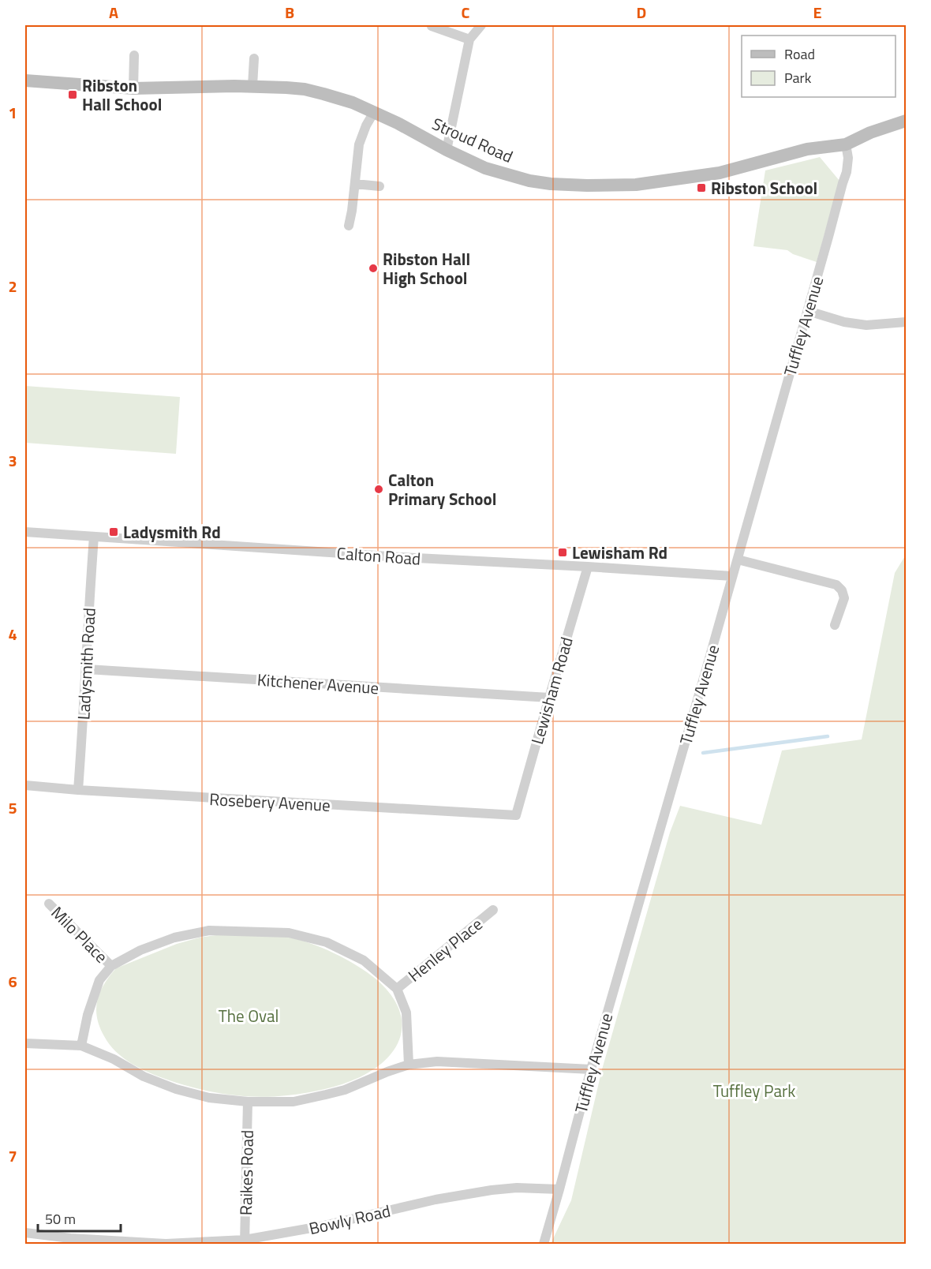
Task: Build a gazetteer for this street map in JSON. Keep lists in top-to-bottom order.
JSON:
{
  "streets": {
    "main road": ["Stroud Road"],
    "street": [
      "Tuffley Avenue",
      "Calton Road",
      "Ladysmith Road",
      "Kitchener Avenue",
      "Lewisham Road",
      "Rosebery Avenue",
      "Milo Place",
      "Henley Place",
      "Raikes Road",
      "Bowly Road"
    ]
  },
  "crossings": [
    ["Stroud Road", "Tuffley Avenue"],
    ["Tuffley Avenue", "Calton Road"],
    ["Tuffley Avenue", "Bowly Road"],
    ["Calton Road", "Ladysmith Road"],
    ["Calton Road", "Lewisham Road"],
    ["Ladysmith Road", "Kitchener Avenue"],
    ["Ladysmith Road", "Rosebery Avenue"],
    ["Kitchener Avenue", "Lewisham Road"],
    ["Lewisham Road", "Rosebery Avenue"],
    ["Raikes Road", "Bowly Road"]
  ],
  "parks": ["The Oval", "Tuffley Park"],
  "places": {
    "transit": [
      "Ribston Hall School",
      "Ribston School",
      "Ladysmith Rd",
      "Lewisham Rd"
    ],
    "other": ["Ribston Hall High School", "Calton Primary School"]
  },
  "legend": ["Road", "Park"],
  "scale_bar": "50 m",
  "grid": {
    "columns": [
      "A",
      "B",
      "C",
      "D",
      "E"
    ],
    "rows": [
      "1",
      "2",
      "3",
      "4",
      "5",
      "6",
      "7"
    ]
  }
}
